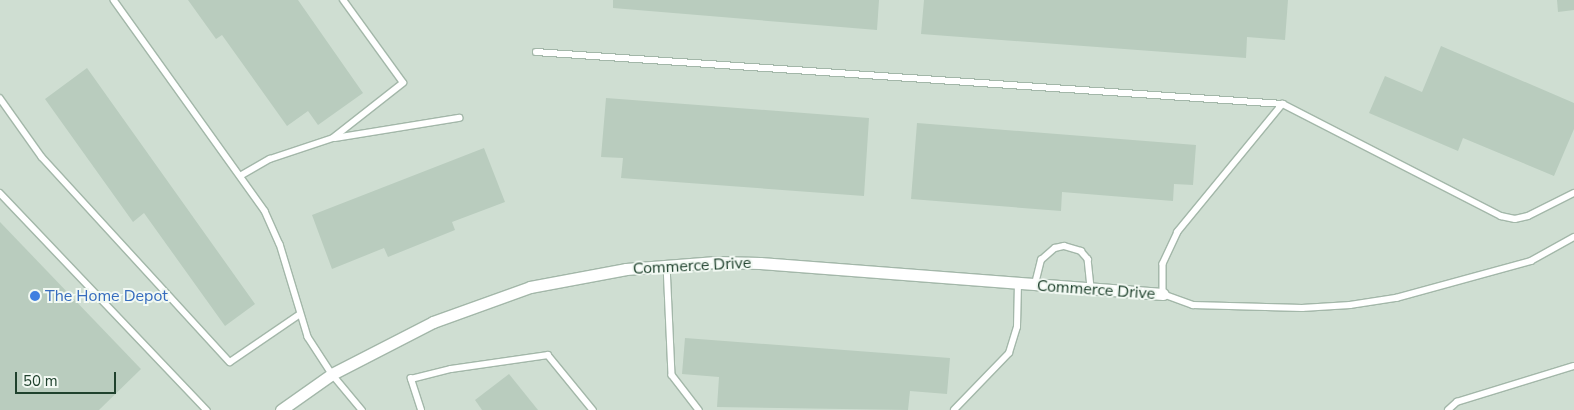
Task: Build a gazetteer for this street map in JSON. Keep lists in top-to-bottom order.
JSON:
{
  "streets": {
    "street": ["Commerce Drive"]
  },
  "places": ["The Home Depot"],
  "scale_bar": "50 m"
}
